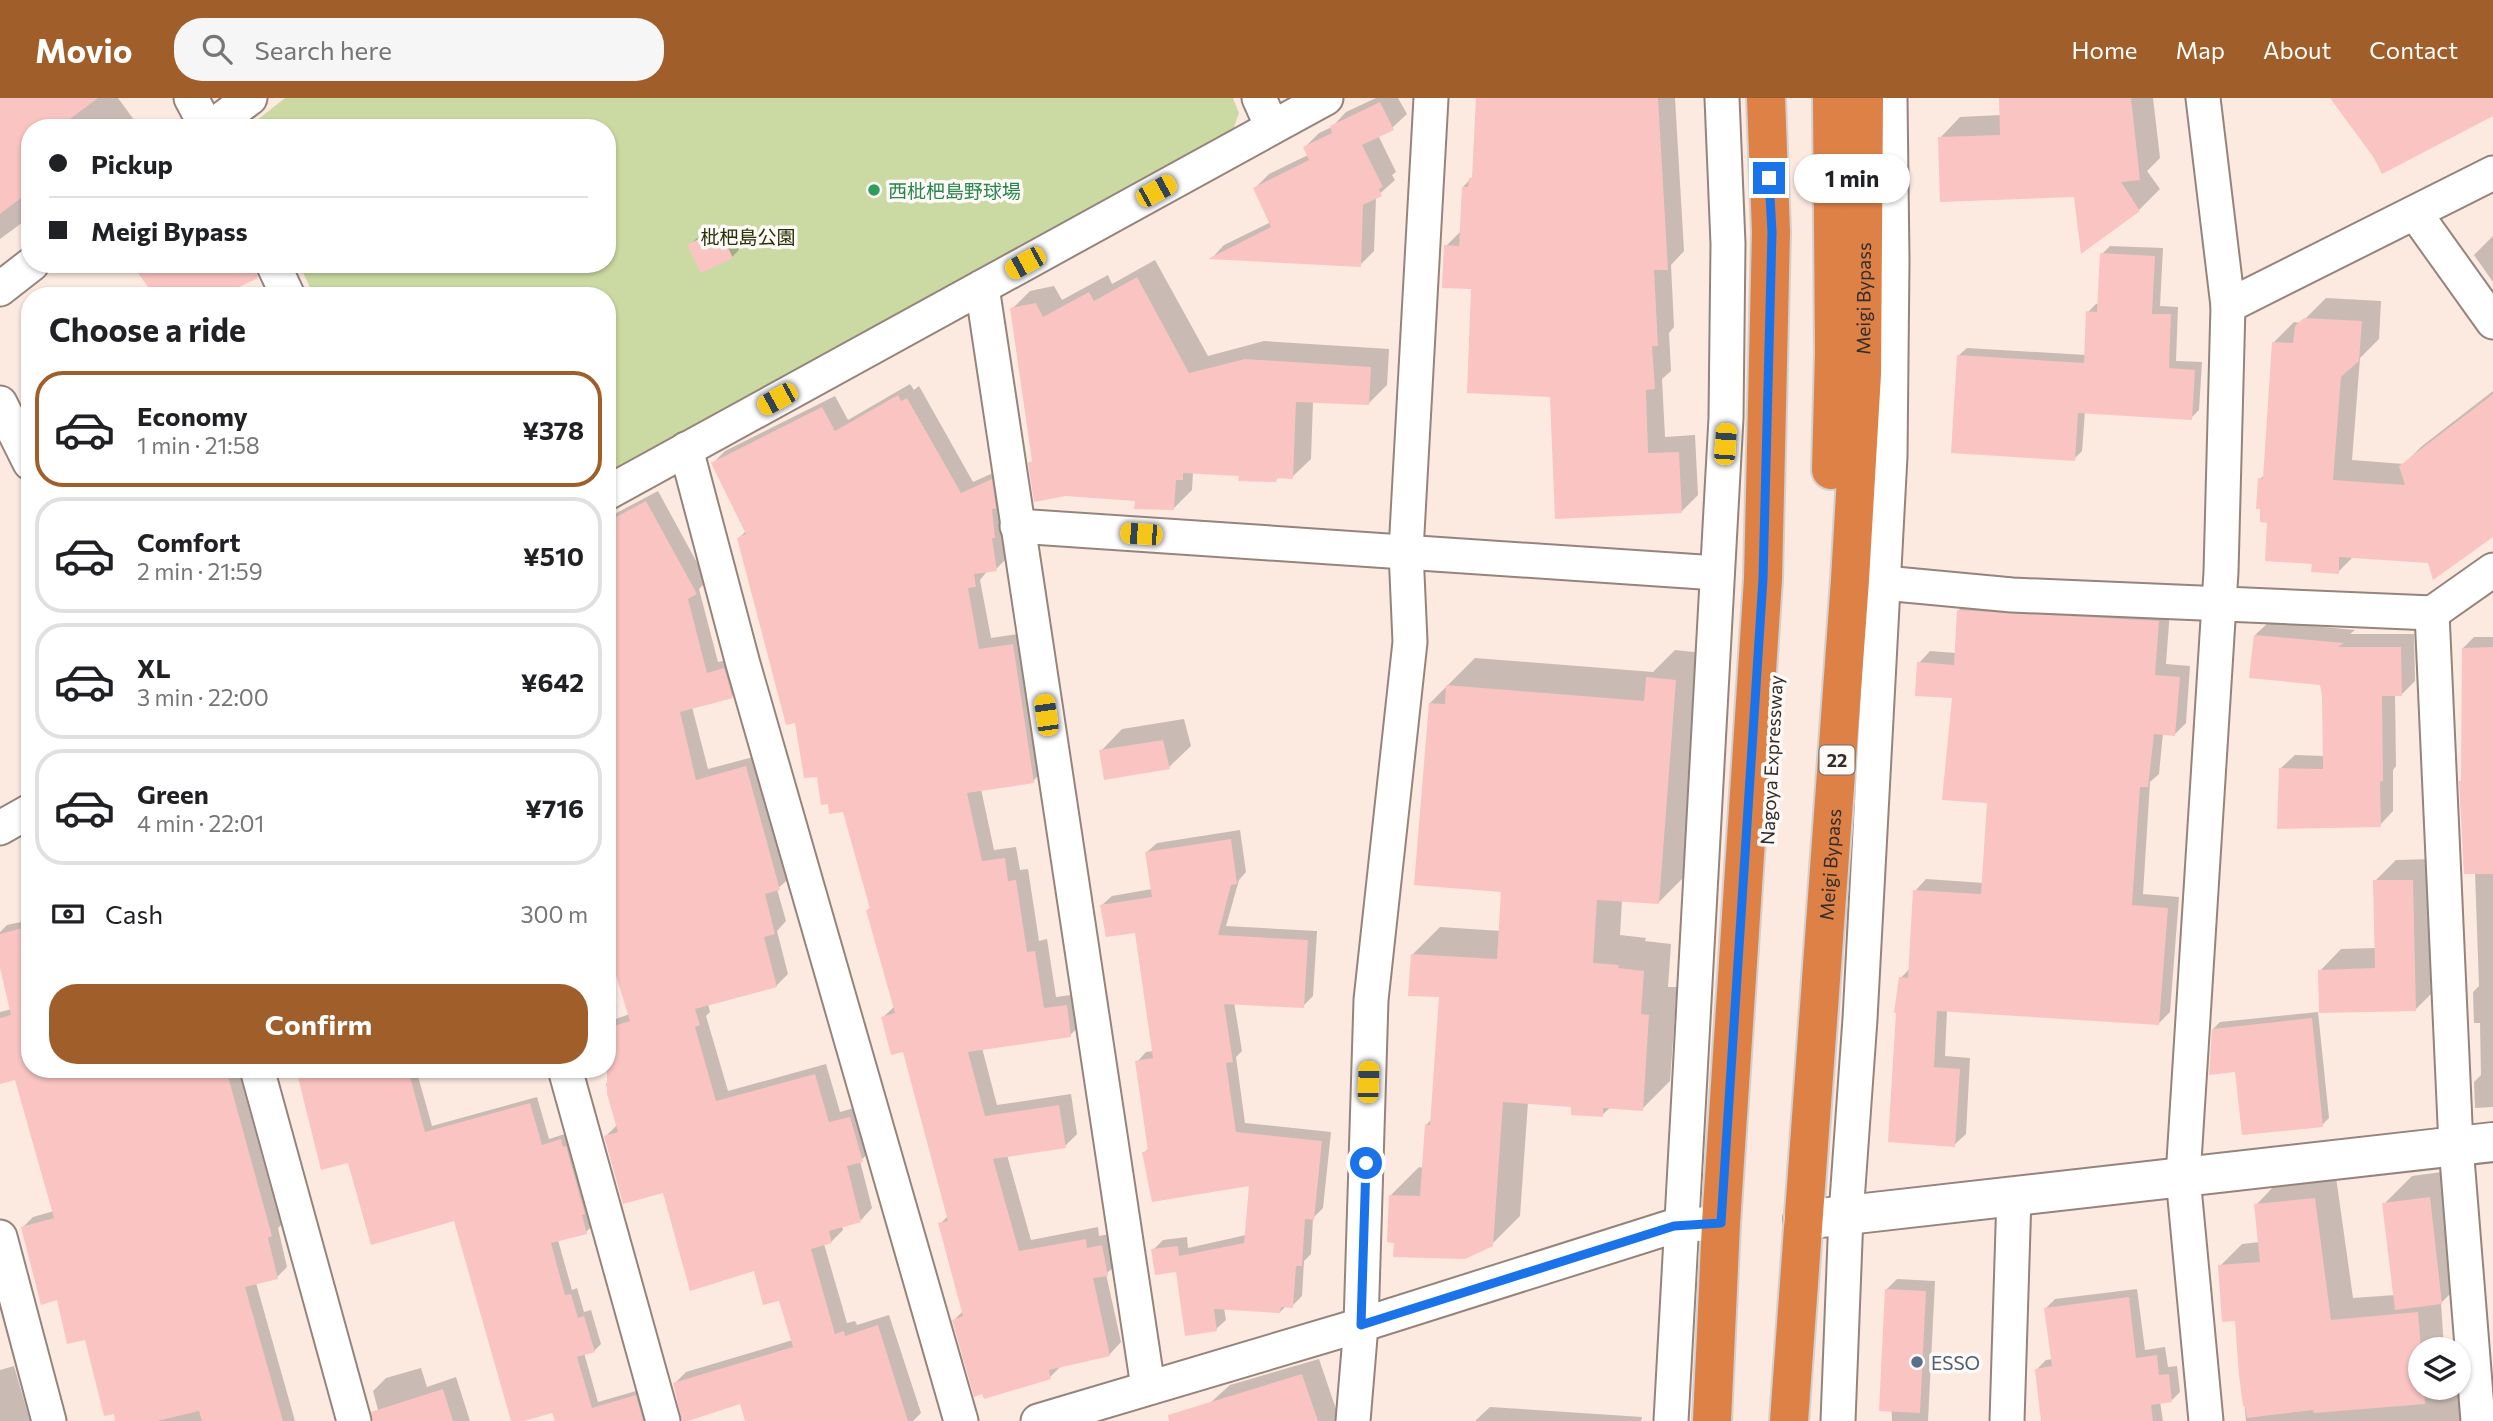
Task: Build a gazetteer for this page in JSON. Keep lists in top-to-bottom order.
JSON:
{
  "streets": {
    "highway": ["Meigi Bypass", "Nagoya Expressway", "22"]
  },
  "parks": ["枇杷島公園"],
  "places": ["西枇杷島野球場", "ESSO"],
  "page": {
    "header": "Movio",
    "search": "Search here",
    "nav": [
      "Home",
      "Map",
      "About",
      "Contact"
    ],
    "banner": ["Pickup", "Meigi Bypass"],
    "bubble": "1 min",
    "heading": "Choose a ride",
    "list": [
      {
        "name": "Economy",
        "note": "1 min · 21:58",
        "value": "¥378"
      },
      {
        "name": "Comfort",
        "note": "2 min · 21:59",
        "value": "¥510"
      },
      {
        "name": "XL",
        "note": "3 min · 22:00",
        "value": "¥642"
      },
      {
        "name": "Green",
        "note": "4 min · 22:01",
        "value": "¥716"
      }
    ],
    "pay": ["Cash", "300 m"],
    "buttons": "Confirm"
  }
}
